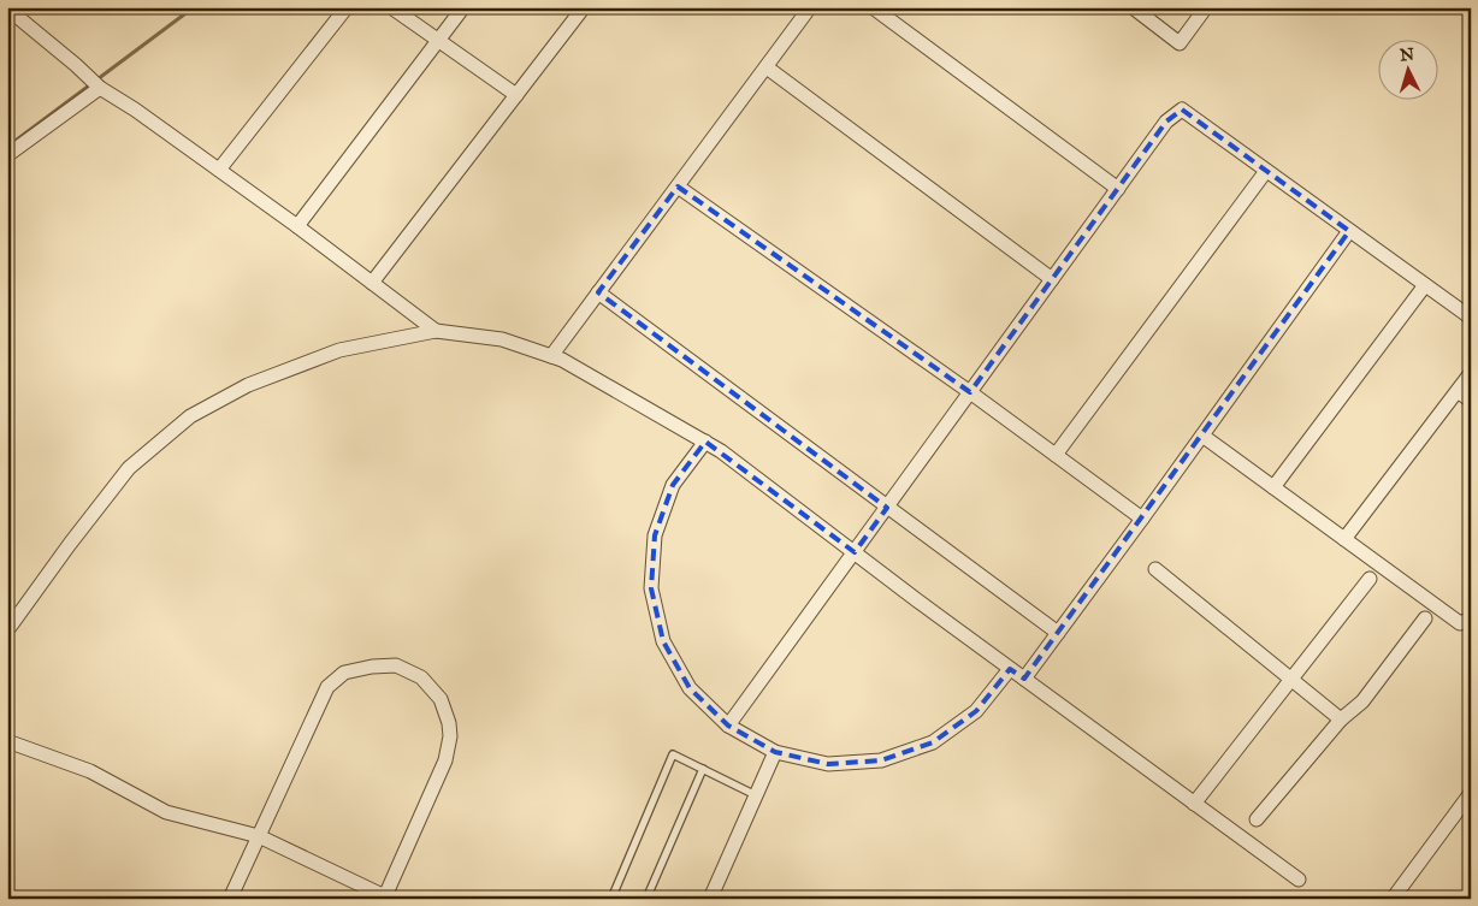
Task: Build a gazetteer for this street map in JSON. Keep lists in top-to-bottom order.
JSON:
{
  "north": "top"
}
